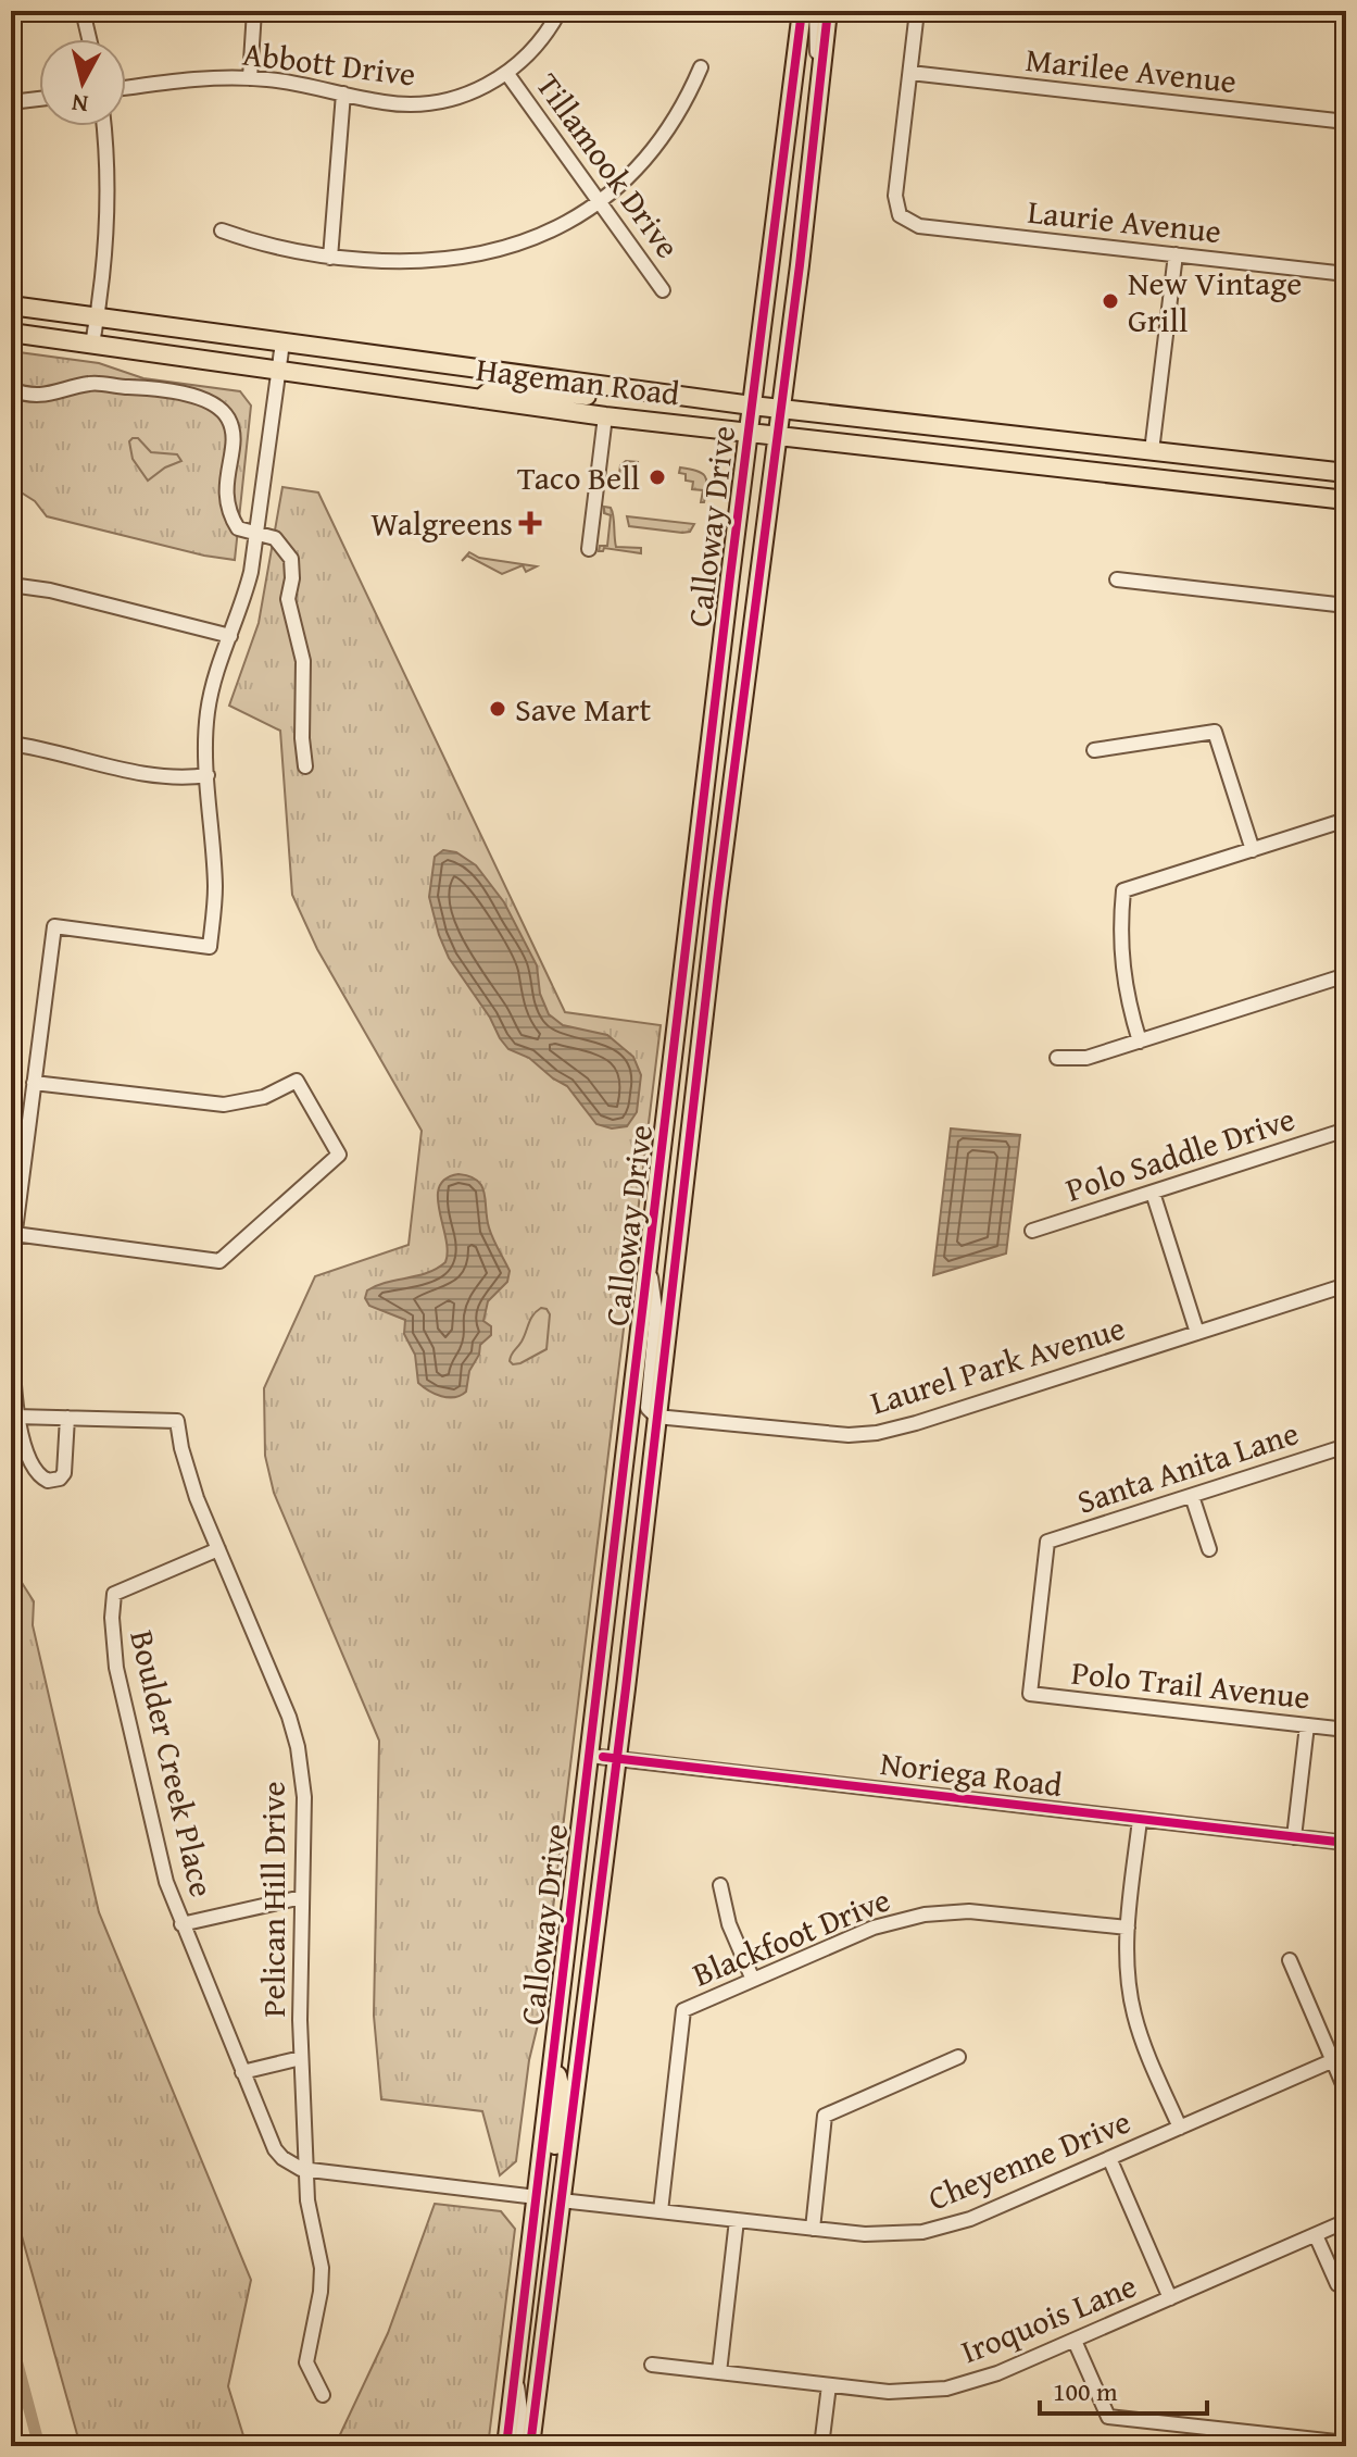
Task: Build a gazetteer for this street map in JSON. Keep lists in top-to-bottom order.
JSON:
{
  "streets": {
    "main road": ["Hageman Road", "Calloway Drive"],
    "street": [
      "Abbott Drive",
      "Marilee Avenue",
      "Tillamook Drive",
      "Laurie Avenue",
      "Polo Saddle Drive",
      "Laurel Park Avenue",
      "Santa Anita Lane",
      "Polo Trail Avenue",
      "Boulder Creek Place",
      "Noriega Road",
      "Pelican Hill Drive",
      "Blackfoot Drive",
      "Cheyenne Drive",
      "Iroquois Lane"
    ]
  },
  "crossings": [
    ["Abbott Drive", "Tillamook Drive"],
    ["Marilee Avenue", "Laurie Avenue"],
    ["Hageman Road", "Calloway Drive"],
    ["Calloway Drive", "Laurel Park Avenue"],
    ["Calloway Drive", "Noriega Road"],
    ["Calloway Drive", "Cheyenne Drive"],
    ["Santa Anita Lane", "Polo Trail Avenue"],
    ["Boulder Creek Place", "Pelican Hill Drive"],
    ["Blackfoot Drive", "Cheyenne Drive"]
  ],
  "places": {
    "other": ["New Vintage Grill", "Taco Bell", "Save Mart"],
    "health": ["Walgreens"]
  },
  "scale_bar": "100 m",
  "north": "bottom"
}
